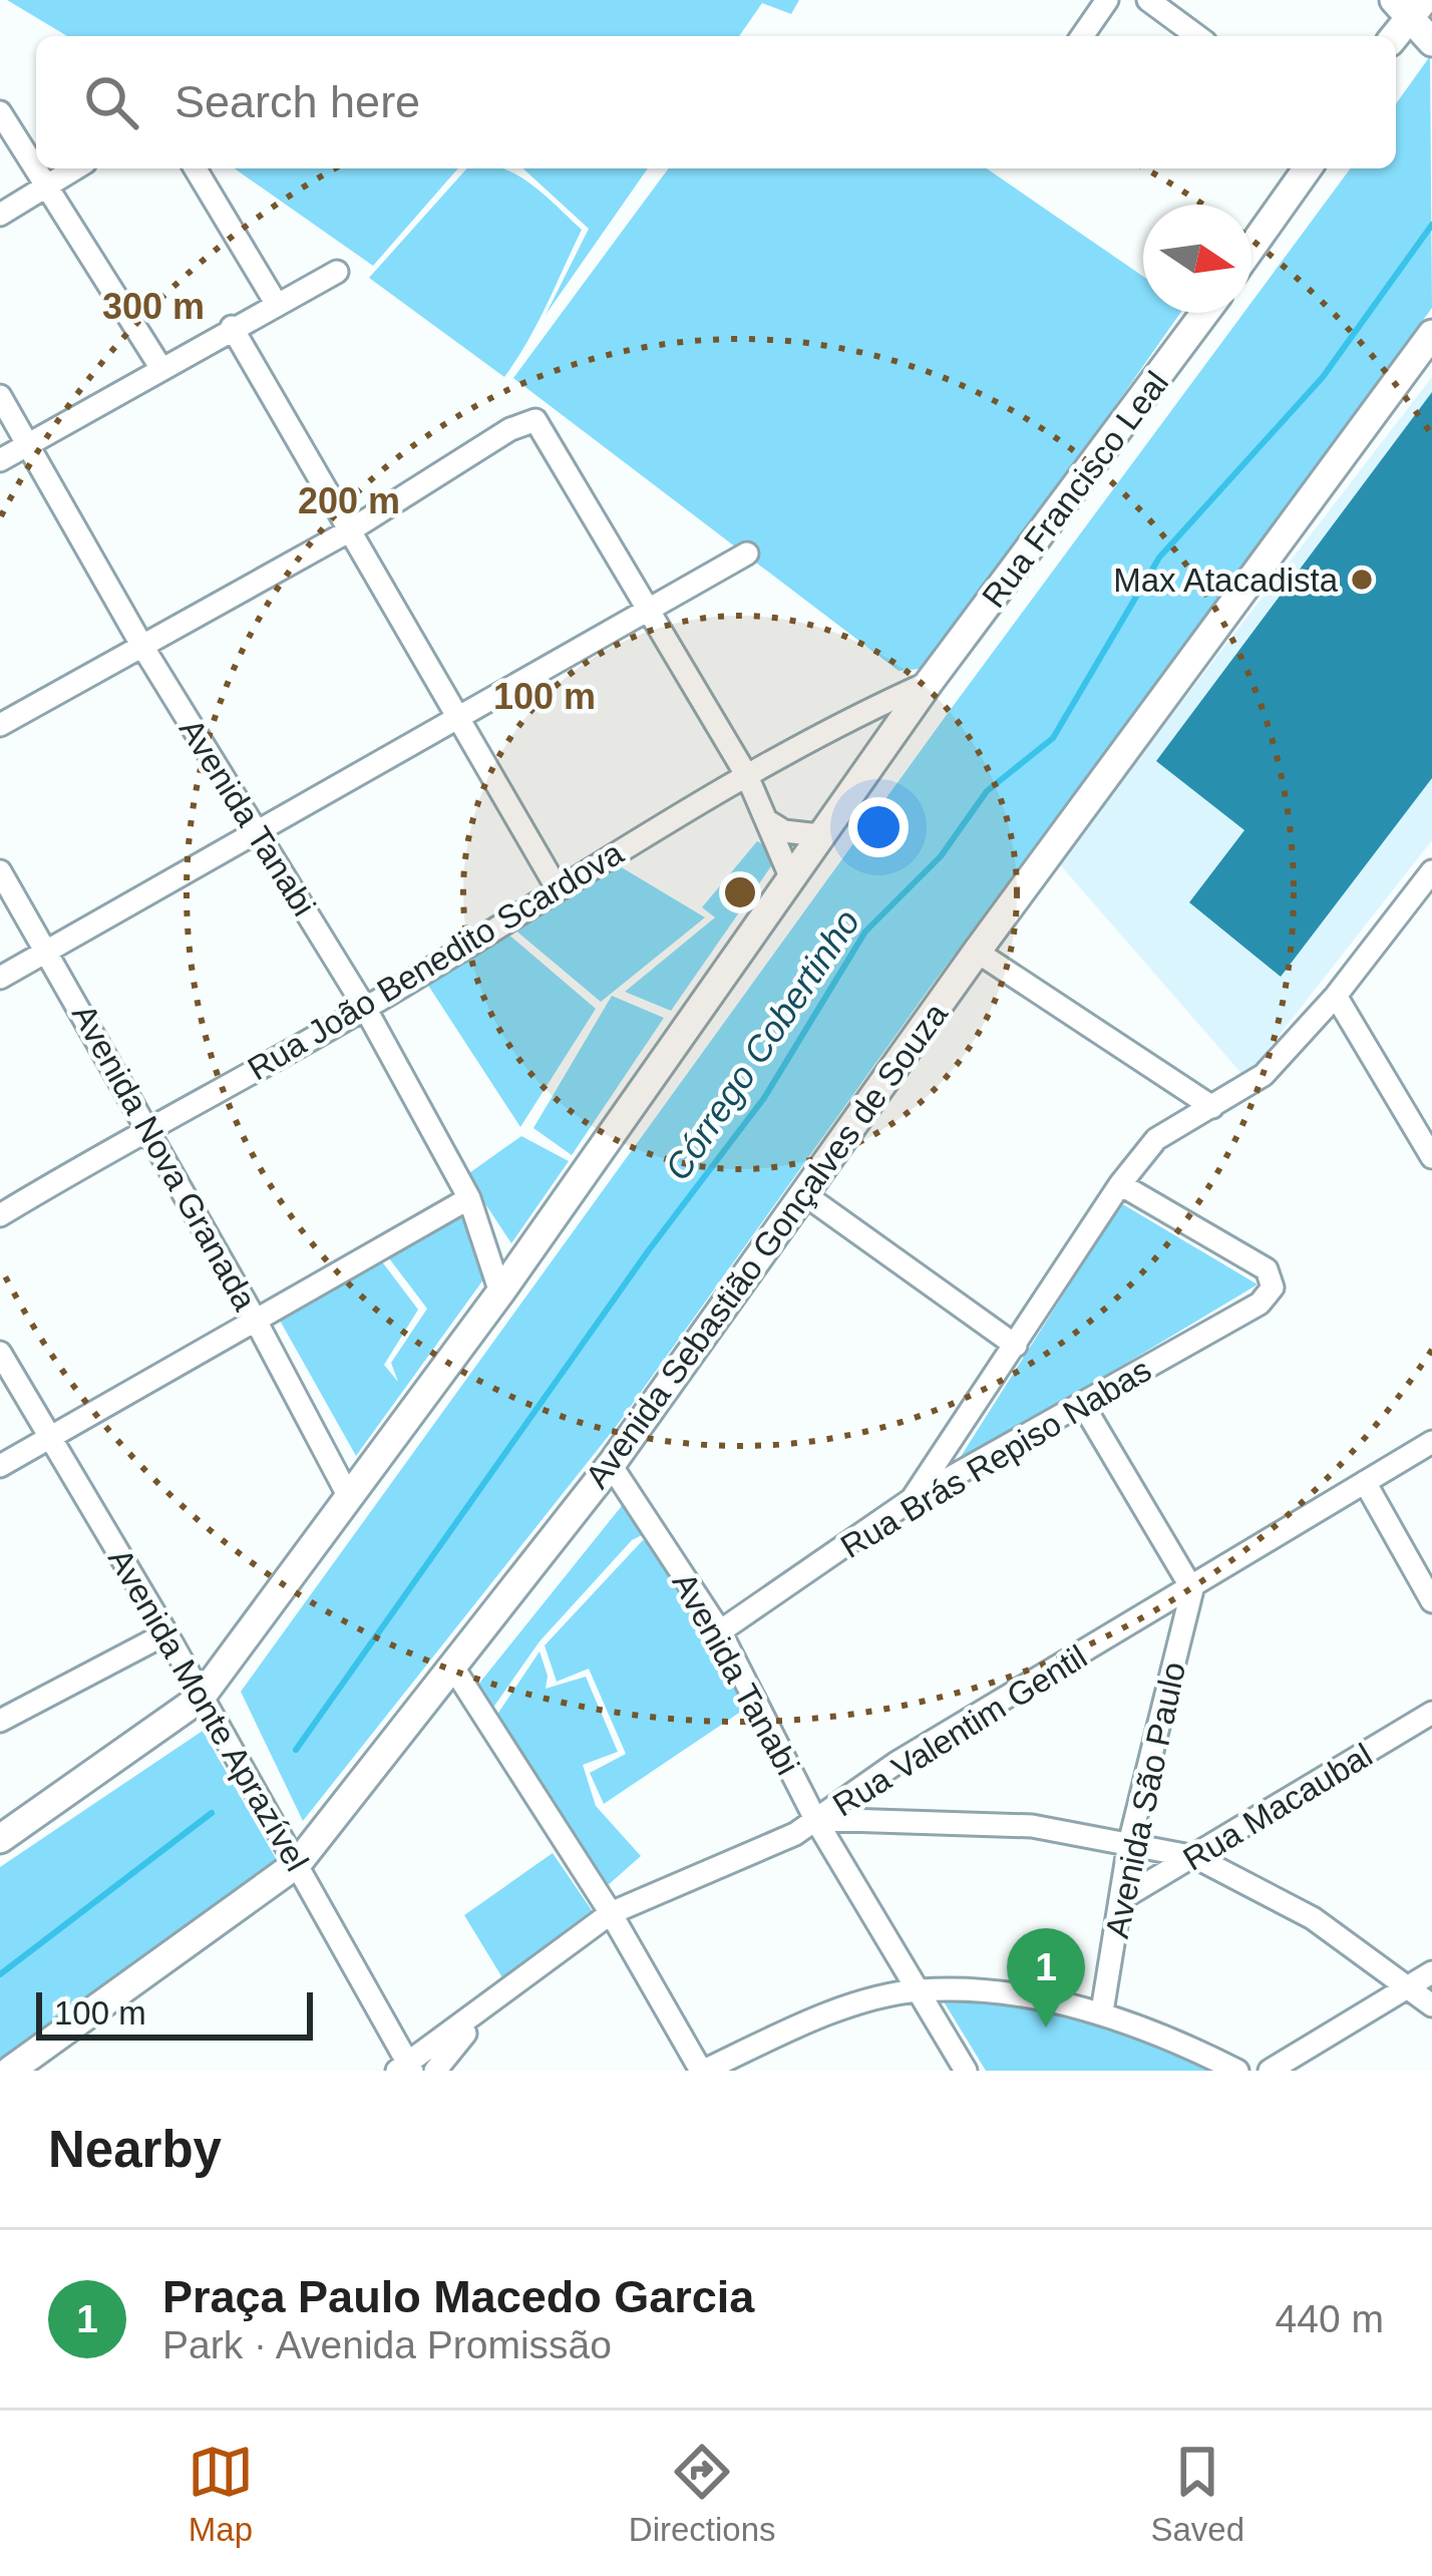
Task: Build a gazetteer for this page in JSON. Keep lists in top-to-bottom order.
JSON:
{
  "streets": {
    "main road": ["Rua Francisco Leal", "Avenida Sebastião Gonçalves de Souza"],
    "street": [
      "Avenida Tanabi",
      "Rua João Benedito Scardova",
      "Avenida Nova Granada",
      "Rua Brás Repiso Nabas",
      "Avenida Monte Aprazível",
      "Rua Valentim Gentil",
      "Avenida São Paulo",
      "Rua Macaubal"
    ]
  },
  "crossings": [
    ["Rua Francisco Leal", "Rua João Benedito Scardova"],
    ["Avenida Tanabi", "Rua João Benedito Scardova"],
    ["Avenida Tanabi", "Avenida Sebastião Gonçalves de Souza"],
    ["Avenida Tanabi", "Rua Brás Repiso Nabas"],
    ["Avenida Tanabi", "Rua Valentim Gentil"],
    ["Rua João Benedito Scardova", "Avenida Nova Granada"],
    ["Avenida Sebastião Gonçalves de Souza", "Avenida Monte Aprazível"],
    ["Avenida Monte Aprazível", "Rua Valentim Gentil"],
    ["Rua Valentim Gentil", "Avenida São Paulo"],
    ["Avenida São Paulo", "Rua Macaubal"]
  ],
  "water": ["Córrego Cobertinho"],
  "places": ["Max Atacadista"],
  "scale_bar": "100 m",
  "north": "right",
  "page": {
    "search": "Search here",
    "pins": "1",
    "scale": "100 m",
    "heading": "Nearby",
    "list": [
      {
        "mark": "1",
        "name": "Praça Paulo Macedo Garcia",
        "note": "Park · Avenida Promissão",
        "value": "440 m"
      }
    ],
    "nav": ["Map", "Directions", "Saved"]
  },
  "rings": ["300 m", "200 m", "100 m"]
}
